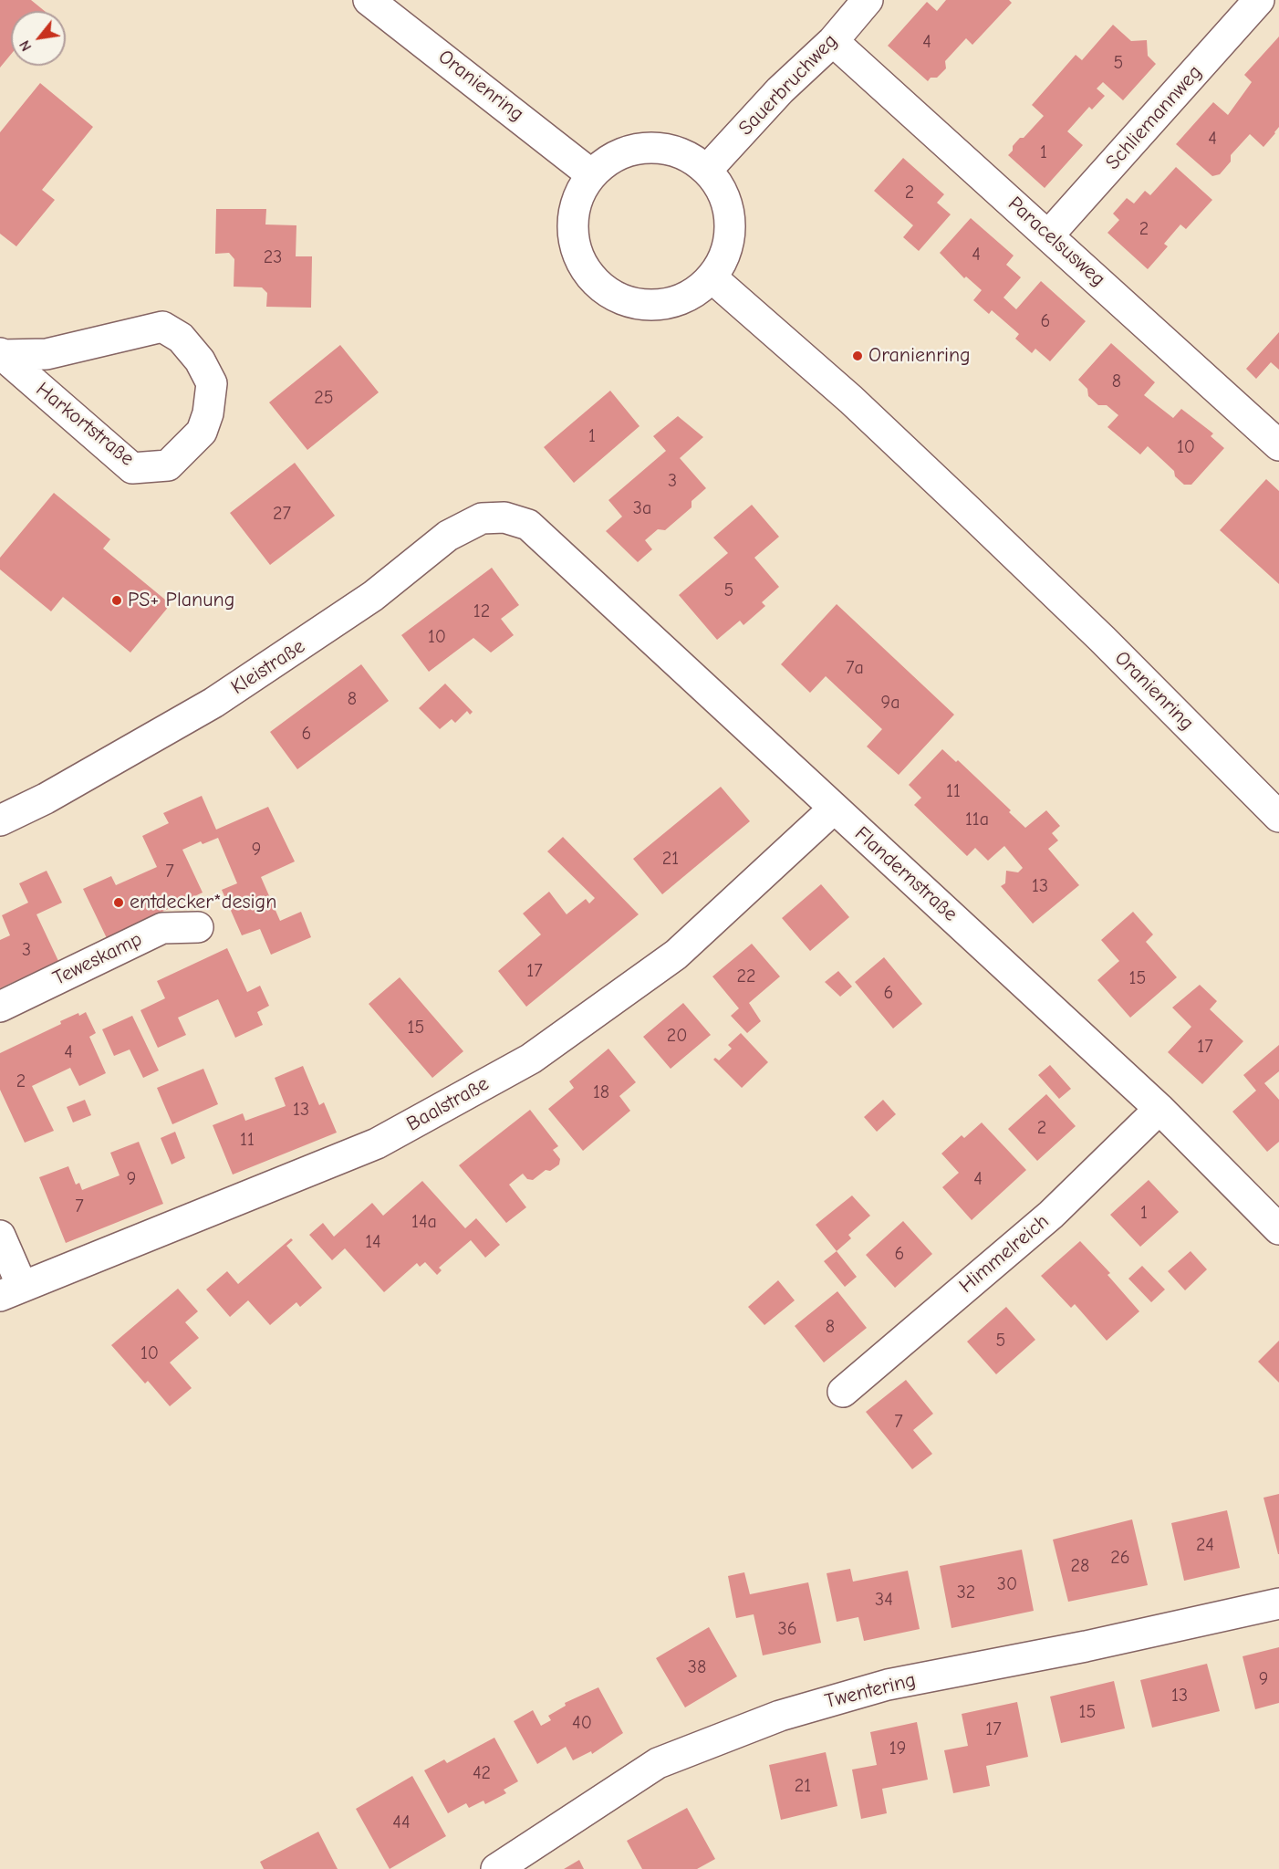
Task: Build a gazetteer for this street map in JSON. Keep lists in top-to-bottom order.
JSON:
{
  "streets": {
    "street": [
      "Sauerbruchweg",
      "Oranienring",
      "Schliemannweg",
      "Paracelsusweg",
      "Harkortstraße",
      "Kleistraße",
      "Flandernstraße",
      "Teweskamp",
      "Baalstraße",
      "Himmelreich",
      "Twentering"
    ]
  },
  "crossings": [
    ["Sauerbruchweg", "Oranienring"],
    ["Sauerbruchweg", "Paracelsusweg"],
    ["Schliemannweg", "Paracelsusweg"],
    ["Kleistraße", "Flandernstraße"],
    ["Flandernstraße", "Baalstraße"],
    ["Flandernstraße", "Himmelreich"]
  ],
  "places": ["Oranienring", "PS+ Planung", "entdecker*design"],
  "house_numbers": [
    "4",
    "5",
    "4",
    "1",
    "2",
    "2",
    "4",
    "23",
    "6",
    "8",
    "25",
    "1",
    "10",
    "3",
    "3a",
    "27",
    "5",
    "12",
    "10",
    "7a",
    "8",
    "9a",
    "6",
    "11",
    "11a",
    "9",
    "21",
    "7",
    "13",
    "3",
    "17",
    "22",
    "15",
    "6",
    "15",
    "20",
    "17",
    "4",
    "2",
    "18",
    "13",
    "2",
    "11",
    "9",
    "4",
    "7",
    "1",
    "14a",
    "14",
    "6",
    "8",
    "5",
    "10",
    "7",
    "24",
    "26",
    "28",
    "30",
    "32",
    "34",
    "36",
    "38",
    "9",
    "13",
    "15",
    "40",
    "17",
    "19",
    "42",
    "21",
    "44"
  ],
  "north": "bottom left"
}
